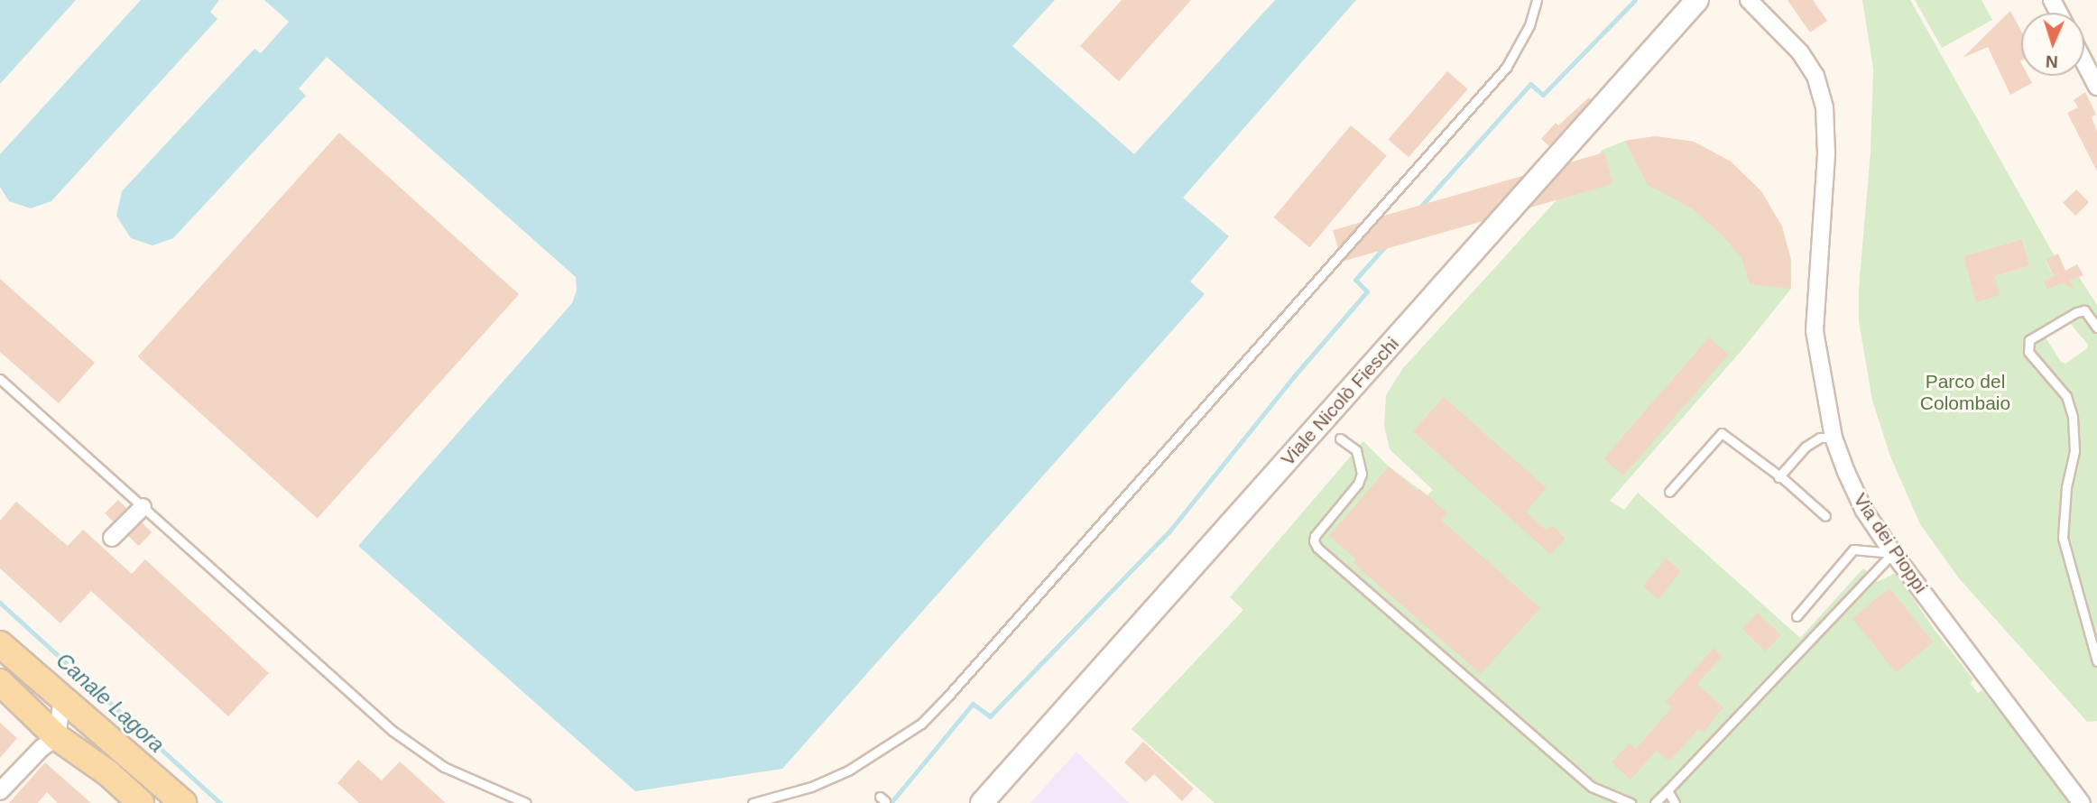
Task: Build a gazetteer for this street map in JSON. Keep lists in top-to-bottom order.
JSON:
{
  "streets": {
    "main road": ["Viale Nicolò Fieschi"],
    "street": ["Via dei Pioppi"]
  },
  "water": ["Canale Lagora"],
  "parks": ["Parco del Colombaio"],
  "north": "bottom"
}
